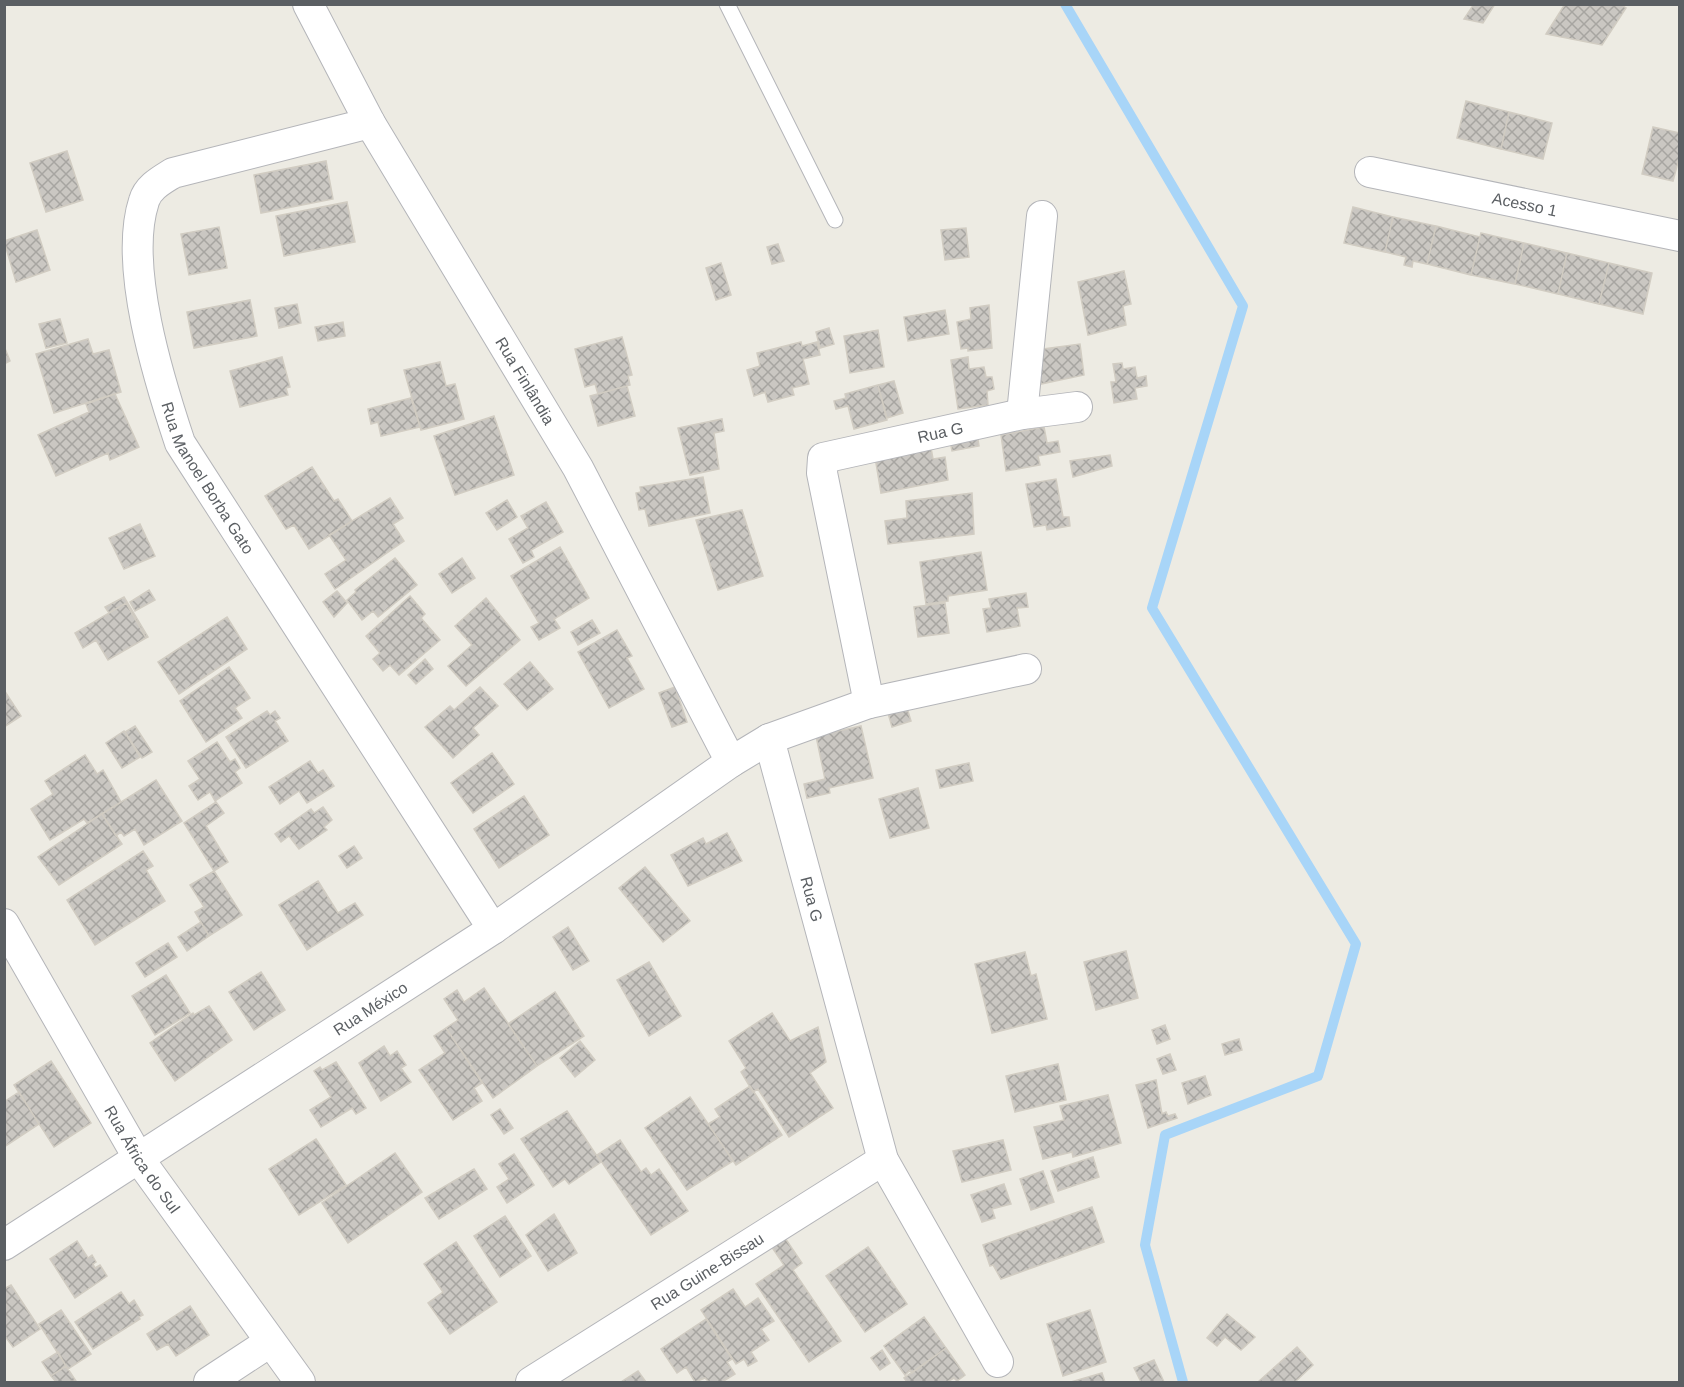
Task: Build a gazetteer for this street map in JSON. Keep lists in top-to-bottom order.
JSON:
{
  "streets": {
    "street": [
      "Acesso 1",
      "Rua Finlândia",
      "Rua G",
      "Rua Manoel Borba Gato",
      "Rua México",
      "Rua África do Sul",
      "Rua Guine-Bissau"
    ]
  },
  "crossings": [
    ["Rua Finlândia", "Rua Manoel Borba Gato"],
    ["Rua Finlândia", "Rua México"],
    ["Rua G", "Rua México"],
    ["Rua G", "Rua Guine-Bissau"],
    ["Rua Manoel Borba Gato", "Rua México"],
    ["Rua México", "Rua África do Sul"]
  ]
}
